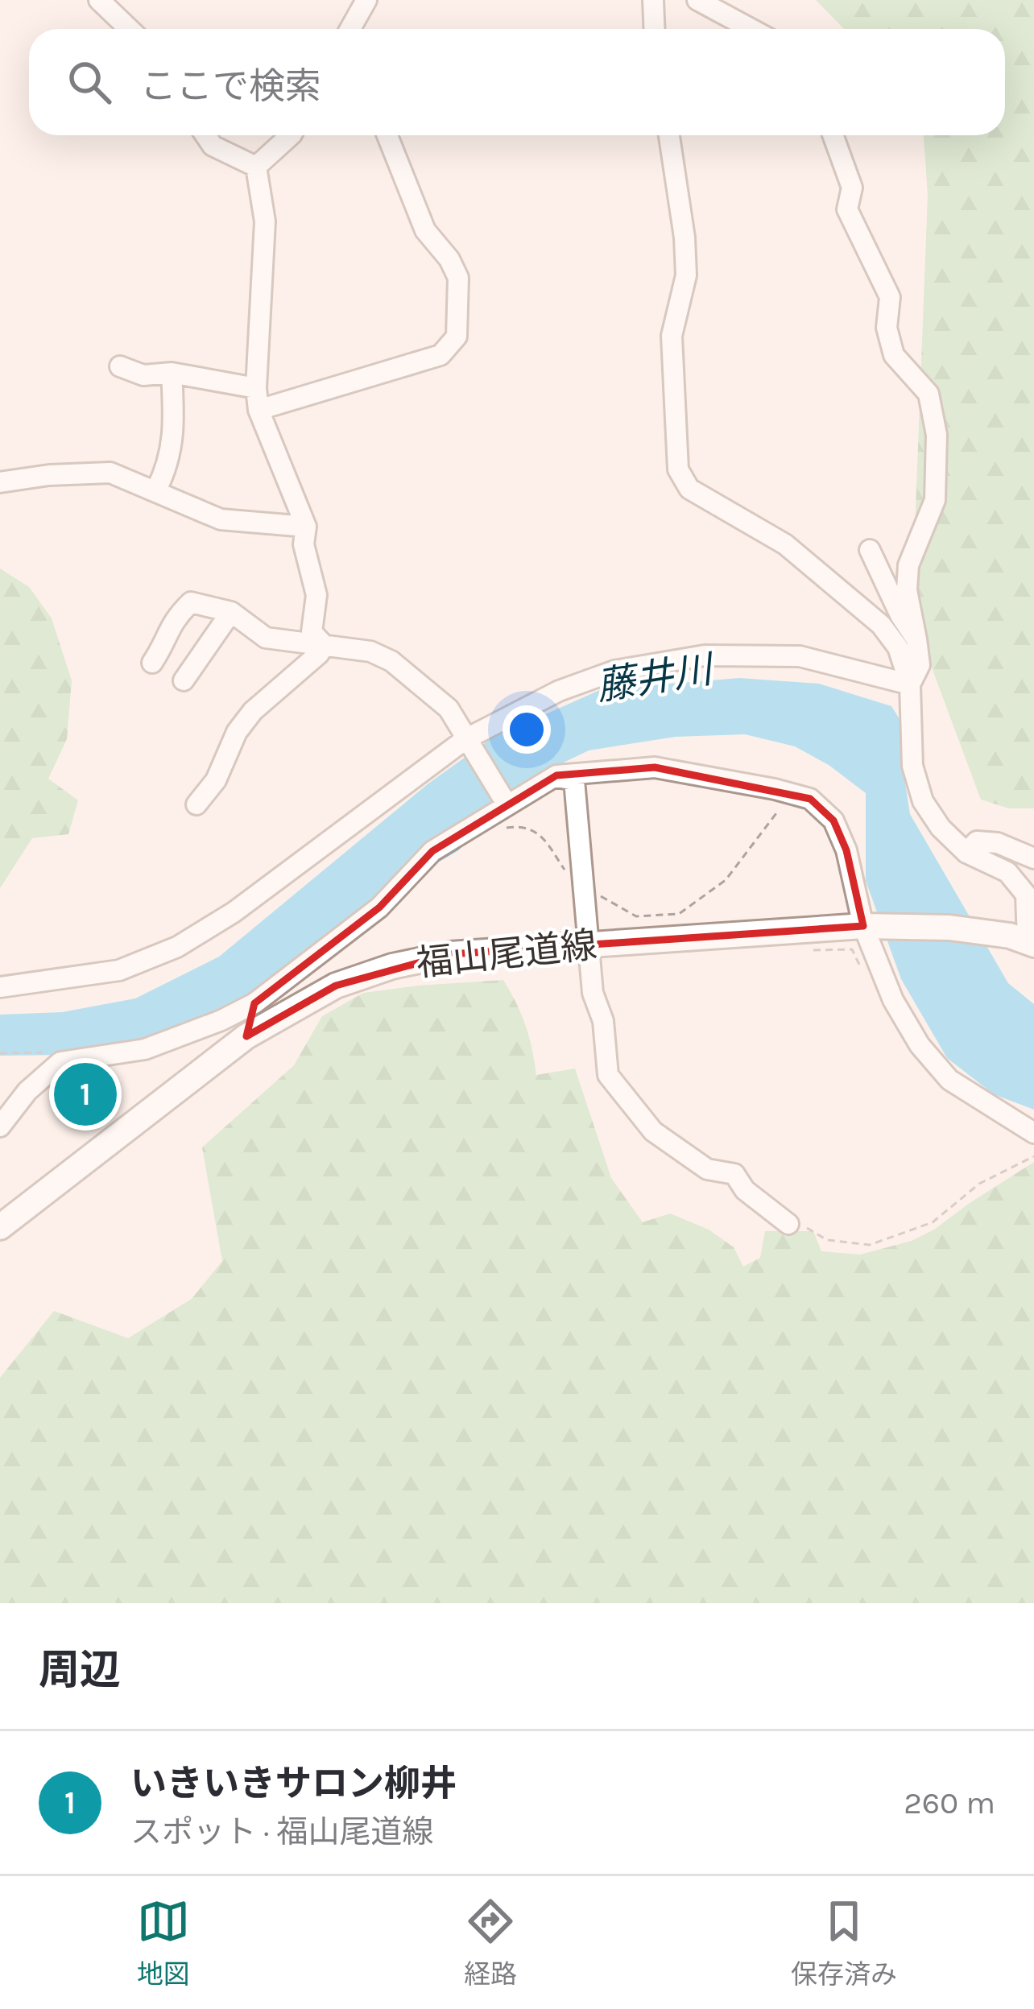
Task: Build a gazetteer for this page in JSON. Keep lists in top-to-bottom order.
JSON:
{
  "streets": {
    "main road": ["福山尾道線"]
  },
  "water": ["藤井川"],
  "page": {
    "search": "ここで検索",
    "pins": "1",
    "heading": "周辺",
    "list": [
      {
        "mark": "1",
        "name": "いきいきサロン柳井",
        "note": "スポット · 福山尾道線",
        "value": "260 m"
      }
    ],
    "nav": ["地図", "経路", "保存済み"]
  }
}
